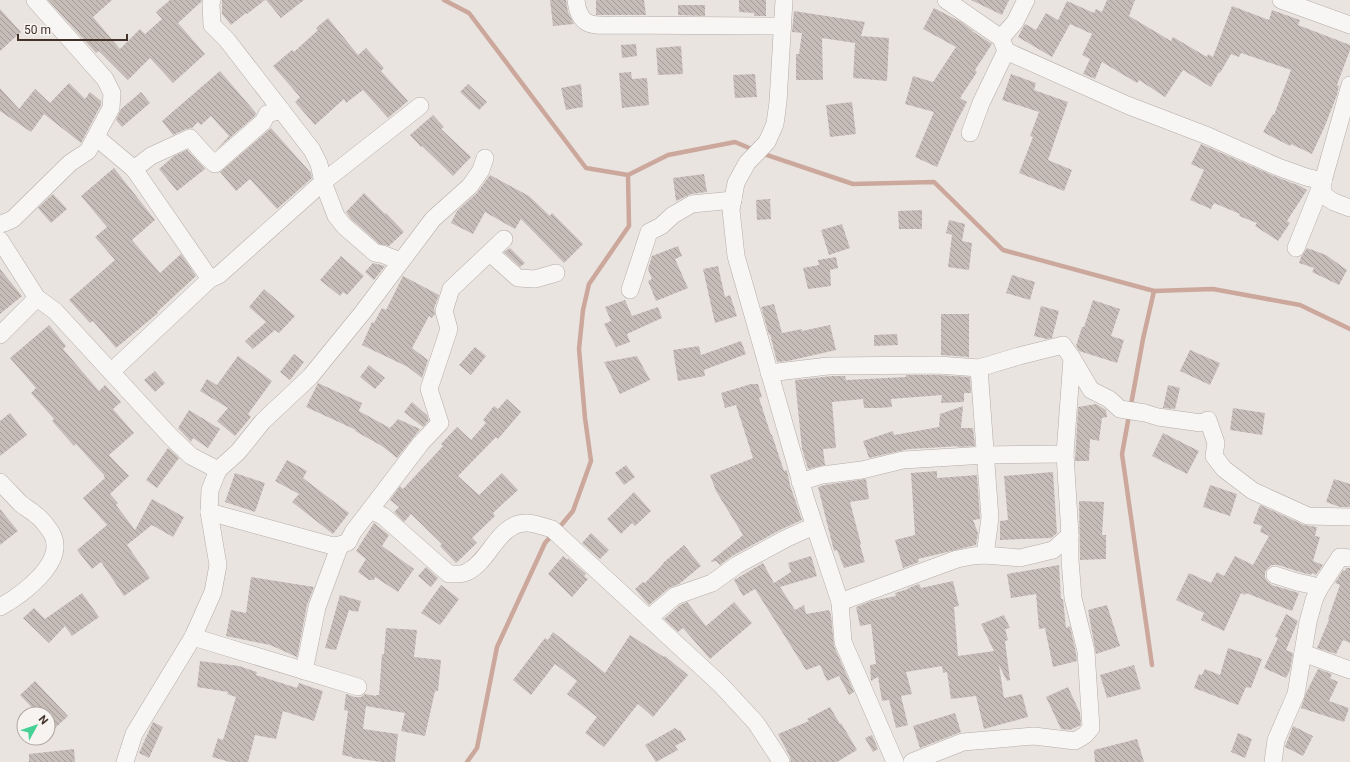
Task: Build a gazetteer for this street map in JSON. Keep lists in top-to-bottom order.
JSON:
{
  "scale_bar": "50 m",
  "north": "top right"
}
